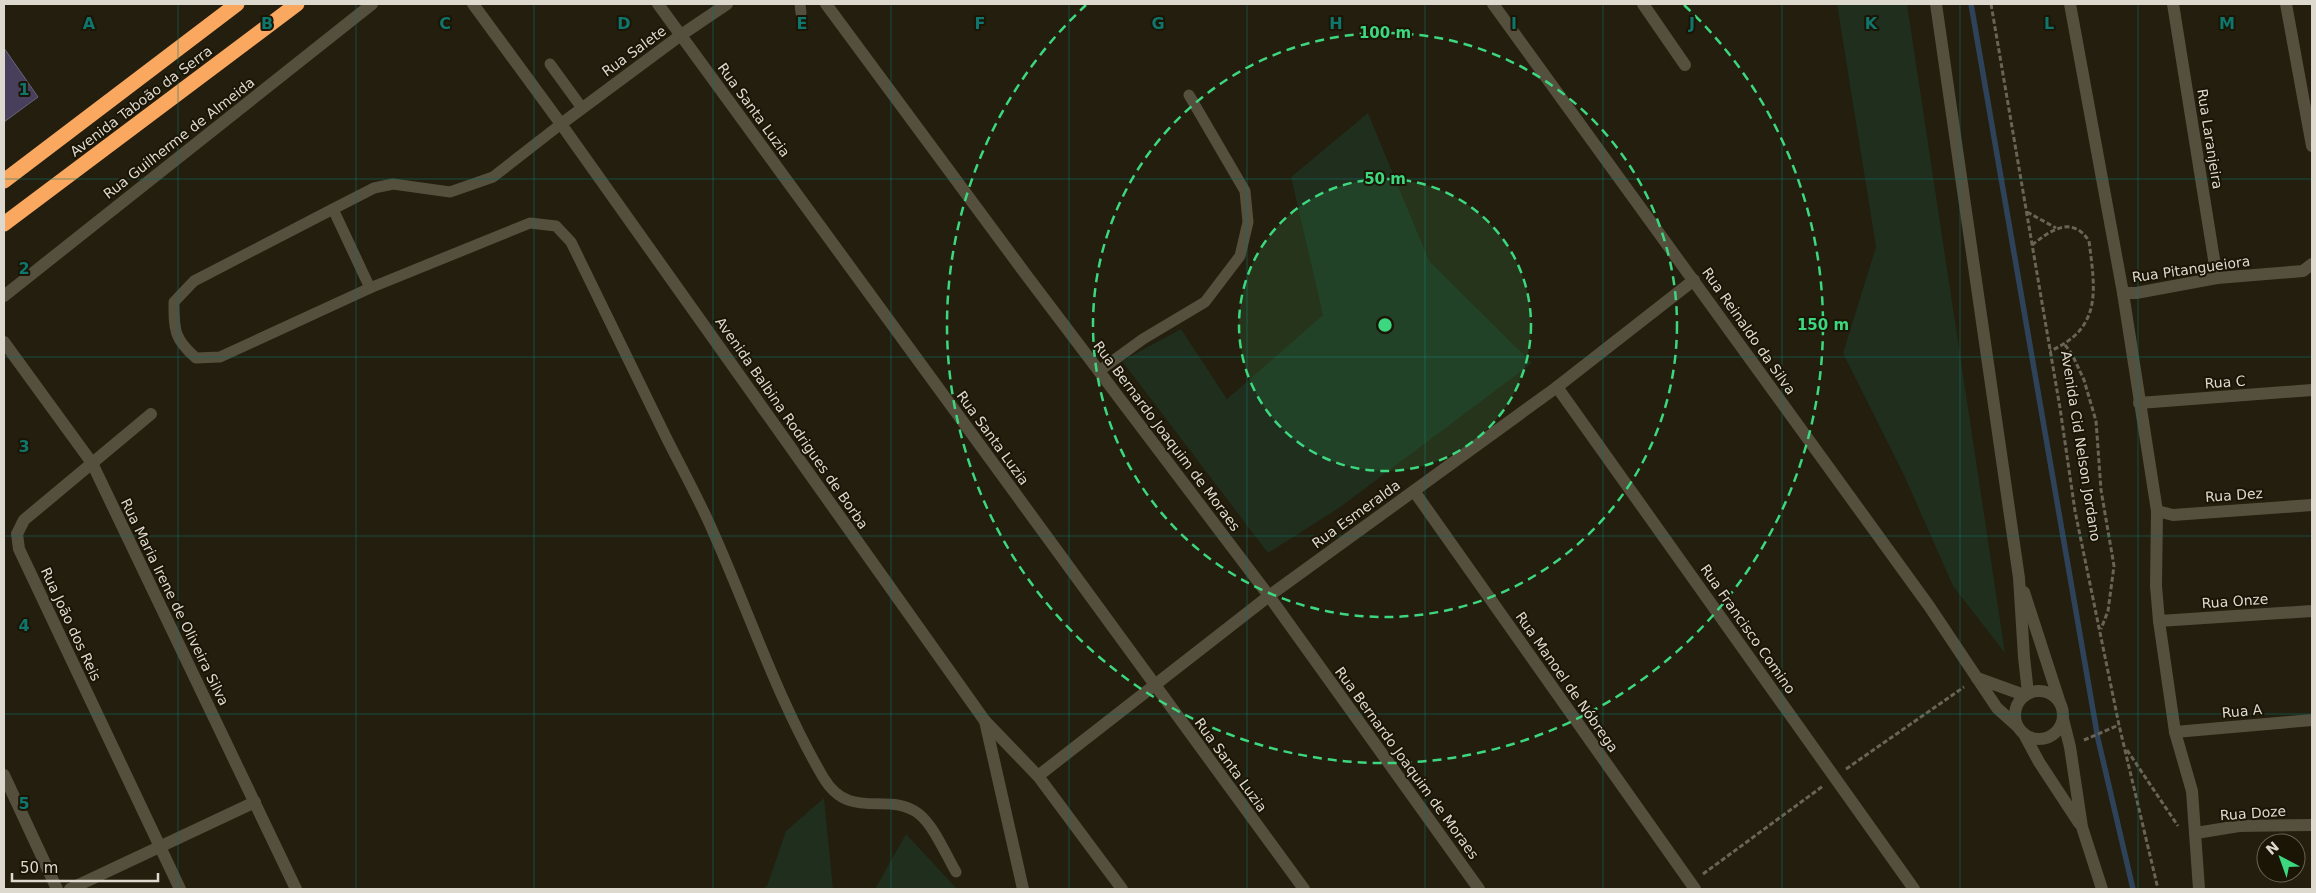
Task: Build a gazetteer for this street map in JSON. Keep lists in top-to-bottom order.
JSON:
{
  "streets": {
    "highway": ["Avenida Taboão da Serra"],
    "street": [
      "Rua Salete",
      "Rua Santa Luzia",
      "Rua Guilherme de Almeida",
      "Rua Laranjeira",
      "Rua Pitangueiora",
      "Rua Reinaldo da Silva",
      "Rua C",
      "Avenida Balbina Rodrigues de Borba",
      "Rua Bernardo Joaquim de Moraes",
      "Rua Dez",
      "Rua Esmeralda",
      "Rua Onze",
      "Rua Maria Irene de Oliveira Silva",
      "Rua João dos Reis",
      "Rua Francisco Comino",
      "Rua Manoel de Nóbrega",
      "Rua A",
      "Rua Doze"
    ],
    "path": ["Avenida Cid Nelson Jordano"]
  },
  "crossings": [
    ["Rua Salete", "Rua Santa Luzia"],
    ["Rua Salete", "Avenida Balbina Rodrigues de Borba"],
    ["Rua Santa Luzia", "Rua Esmeralda"],
    ["Rua Laranjeira", "Rua Pitangueiora"],
    ["Rua Pitangueiora", "Rua C"],
    ["Rua Pitangueiora", "Rua Dez"],
    ["Rua Pitangueiora", "Rua Onze"],
    ["Rua Pitangueiora", "Rua A"],
    ["Rua Pitangueiora", "Rua Doze"],
    ["Rua Reinaldo da Silva", "Rua Esmeralda"],
    ["Rua Bernardo Joaquim de Moraes", "Rua Esmeralda"],
    ["Rua Esmeralda", "Rua Francisco Comino"],
    ["Rua Esmeralda", "Rua Manoel de Nóbrega"],
    ["Rua Maria Irene de Oliveira Silva", "Rua João dos Reis"]
  ],
  "scale_bar": "50 m",
  "north": "top left",
  "grid": {
    "columns": [
      "A",
      "B",
      "C",
      "D",
      "E",
      "F",
      "G",
      "H",
      "I",
      "J",
      "K",
      "L",
      "M"
    ],
    "rows": [
      "1",
      "2",
      "3",
      "4",
      "5"
    ]
  },
  "rings": ["100 m", "50 m", "150 m"]
}
